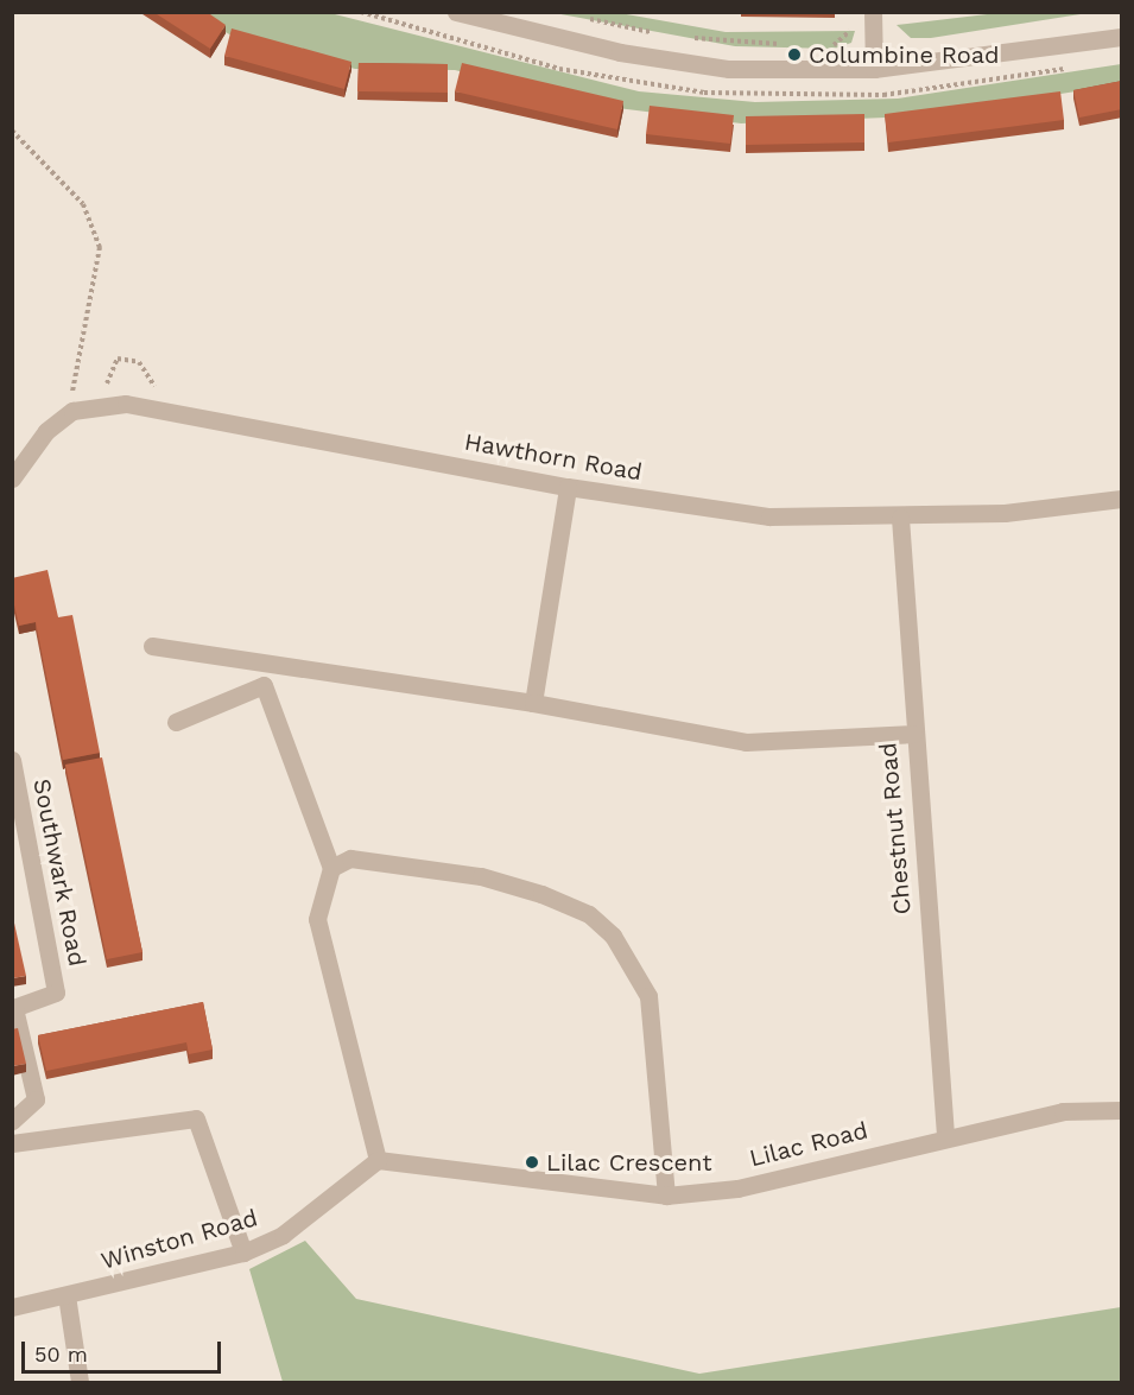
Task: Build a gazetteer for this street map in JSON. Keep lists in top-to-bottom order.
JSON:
{
  "streets": {
    "street": [
      "Hawthorn Road",
      "Chestnut Road",
      "Southwark Road",
      "Lilac Road",
      "Winston Road"
    ]
  },
  "crossings": [
    ["Hawthorn Road", "Chestnut Road"],
    ["Chestnut Road", "Lilac Road"],
    ["Lilac Road", "Winston Road"]
  ],
  "places": ["Columbine Road", "Lilac Crescent"],
  "scale_bar": "50 m"
}
